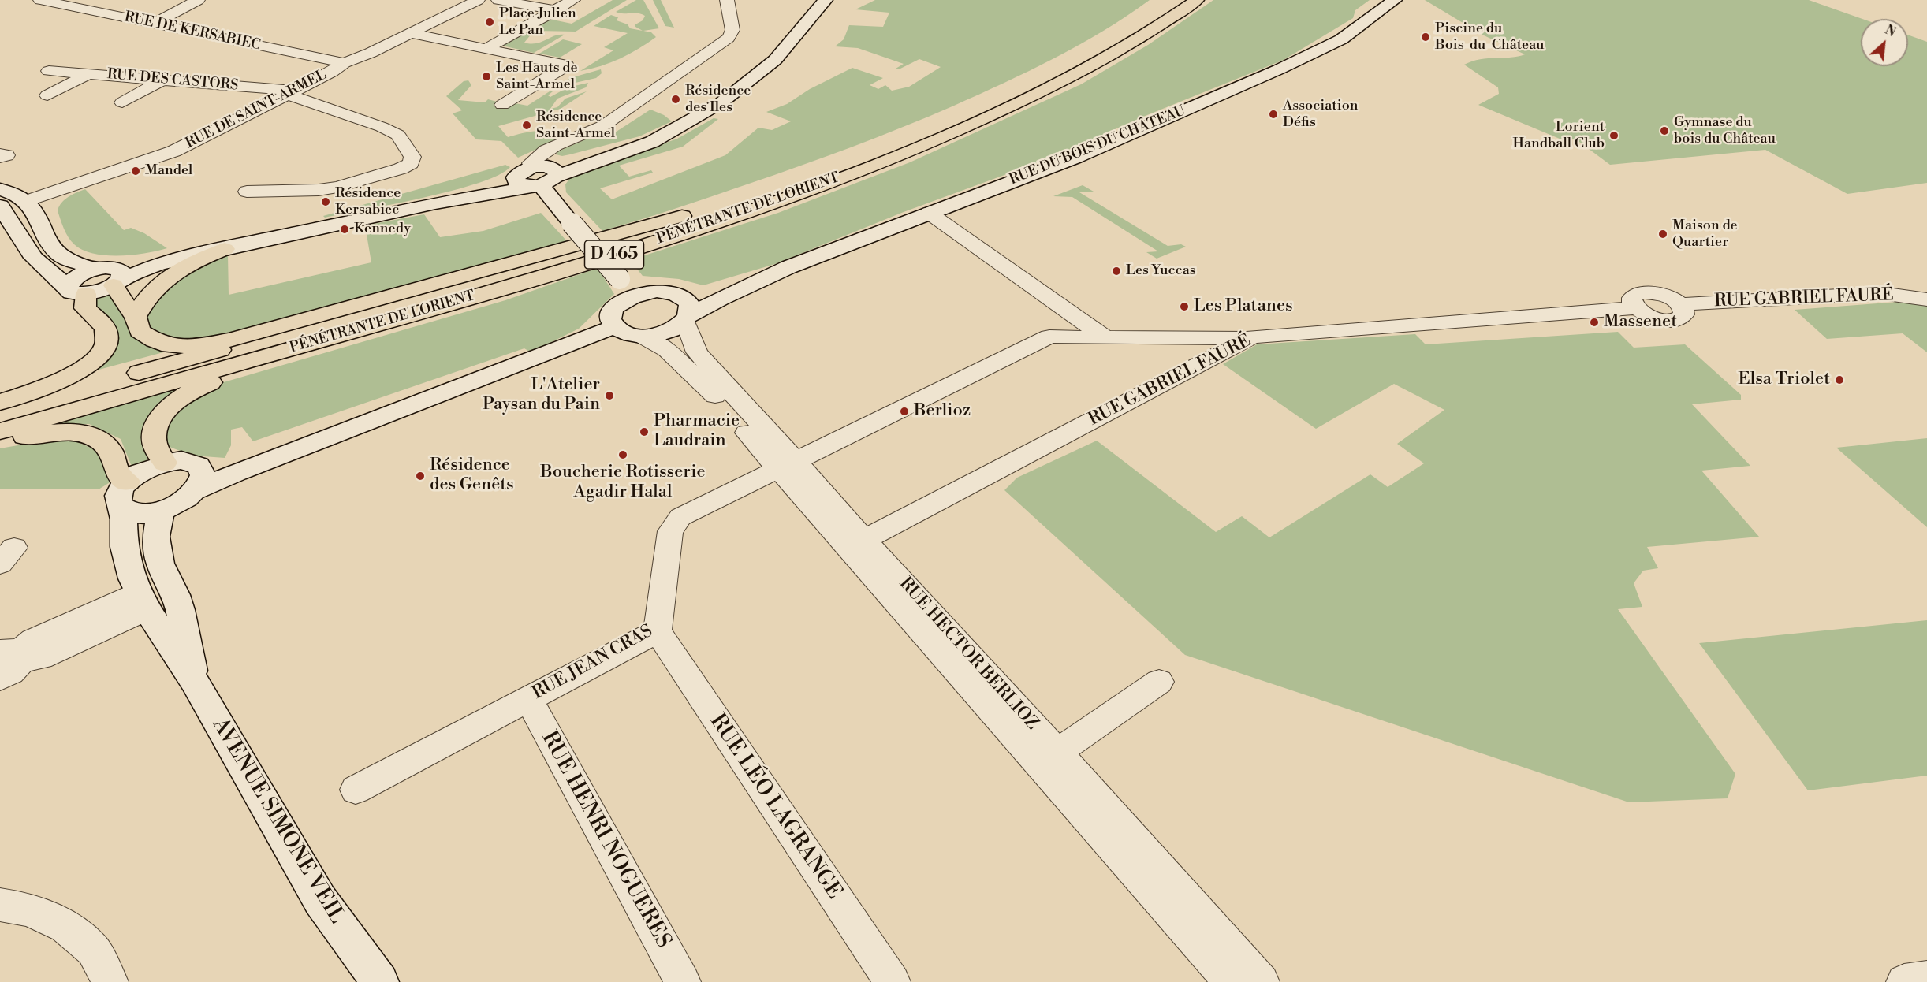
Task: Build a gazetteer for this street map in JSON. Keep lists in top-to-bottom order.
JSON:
{
  "streets": {
    "highway": ["PÉNÉTRANTE DE LORIENT", "D 465"],
    "street": [
      "RUE DE KERSABIEC",
      "RUE DES CASTORS",
      "RUE DE SAINT-ARMEL",
      "RUE DU BOIS DU CHÂTEAU",
      "RUE GABRIEL FAURÉ",
      "RUE HECTOR BERLIOZ",
      "RUE JEAN CRAS",
      "RUE LÉO LAGRANGE",
      "AVENUE SIMONE VEIL",
      "RUE HENRI NOGUERES"
    ]
  },
  "crossings": [
    ["RUE DE KERSABIEC", "RUE DE SAINT-ARMEL"],
    ["RUE DES CASTORS", "RUE DE SAINT-ARMEL"],
    ["RUE DU BOIS DU CHÂTEAU", "RUE HECTOR BERLIOZ"],
    ["RUE GABRIEL FAURÉ", "RUE HECTOR BERLIOZ"],
    ["RUE GABRIEL FAURÉ", "RUE JEAN CRAS"],
    ["RUE HECTOR BERLIOZ", "RUE JEAN CRAS"],
    ["RUE JEAN CRAS", "RUE LÉO LAGRANGE"],
    ["RUE JEAN CRAS", "RUE HENRI NOGUERES"]
  ],
  "places": [
    "Place Julien Le Pan",
    "Piscine du Bois-du-Château",
    "Les Hauts de Saint-Armel",
    "Résidence des Iles",
    "Association Défis",
    "Résidence Saint-Armel",
    "Gymnase du bois du Château",
    "Lorient Handball Club",
    "Mandel",
    "Résidence Kersabiec",
    "Kennedy",
    "Maison de Quartier",
    "Les Yuccas",
    "Les Platanes",
    "Massenet",
    "Elsa Triolet",
    "L'Atelier Paysan du Pain",
    "Berlioz",
    "Pharmacie Laudrain",
    "Boucherie Rotisserie Agadir Halal",
    "Résidence des Genêts"
  ],
  "north": "top right"
}
